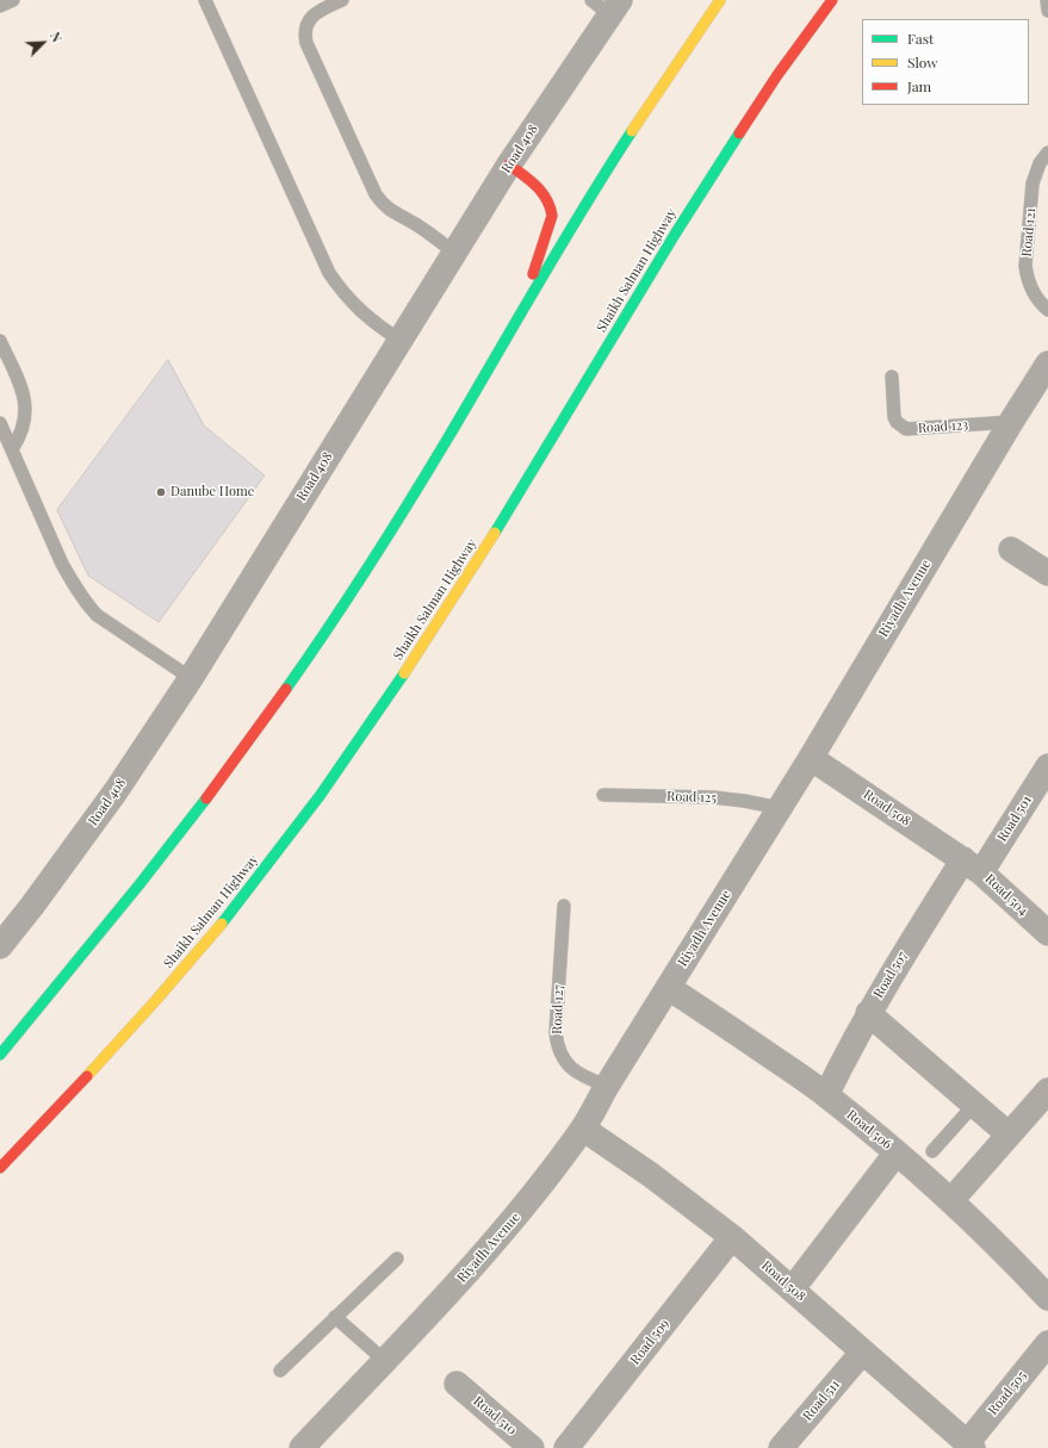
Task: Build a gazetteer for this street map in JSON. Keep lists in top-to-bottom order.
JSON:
{
  "streets": {
    "main road": ["Shaikh Salman Highway"],
    "street": [
      "Road 408",
      "Riyadh Avenue",
      "Road 508",
      "Road 501",
      "Road 504",
      "Road 507",
      "Road 506",
      "Road 509",
      "Road 505",
      "Road 511",
      "Road 510"
    ],
    "lane": [
      "Road 121",
      "Road 123",
      "Road 125",
      "Road 127"
    ]
  },
  "crossings": [
    ["Road 123", "Riyadh Avenue"],
    ["Riyadh Avenue", "Road 125"],
    ["Riyadh Avenue", "Road 508"],
    ["Riyadh Avenue", "Road 127"],
    ["Riyadh Avenue", "Road 506"],
    ["Road 508", "Road 501"],
    ["Road 508", "Road 504"],
    ["Road 508", "Road 507"],
    ["Road 508", "Road 509"],
    ["Road 508", "Road 505"],
    ["Road 508", "Road 511"],
    ["Road 501", "Road 504"],
    ["Road 501", "Road 507"],
    ["Road 504", "Road 507"],
    ["Road 507", "Road 506"]
  ],
  "places": ["Danube Home"],
  "legend": ["Fast", "Slow", "Jam"],
  "north": "top right"
}
